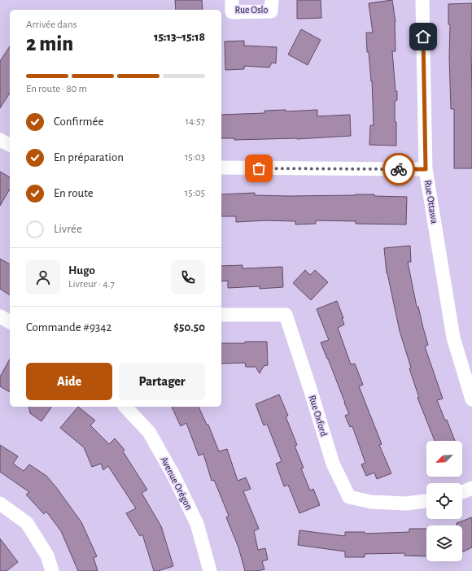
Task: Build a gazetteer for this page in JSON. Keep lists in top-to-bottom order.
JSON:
{
  "streets": {
    "street": [
      "Rue Oslo",
      "Rue Ottawa",
      "Rue Oxford",
      "Avenue Orégon"
    ]
  },
  "north": "bottom left",
  "page": {
    "heading": ["2 min", "Arrivée dans", "15:13–15:18"],
    "panel": [
      "Hugo",
      "Livreur · 4.7",
      "Commande #9342",
      "$50.50"
    ],
    "bar": "En route · 80 m",
    "list": [
      ["Confirmée", "14:57"],
      ["En préparation", "15:03"],
      ["En route", "15:05"],
      "Livrée"
    ],
    "buttons": ["Aide", "Partager"]
  }
}
